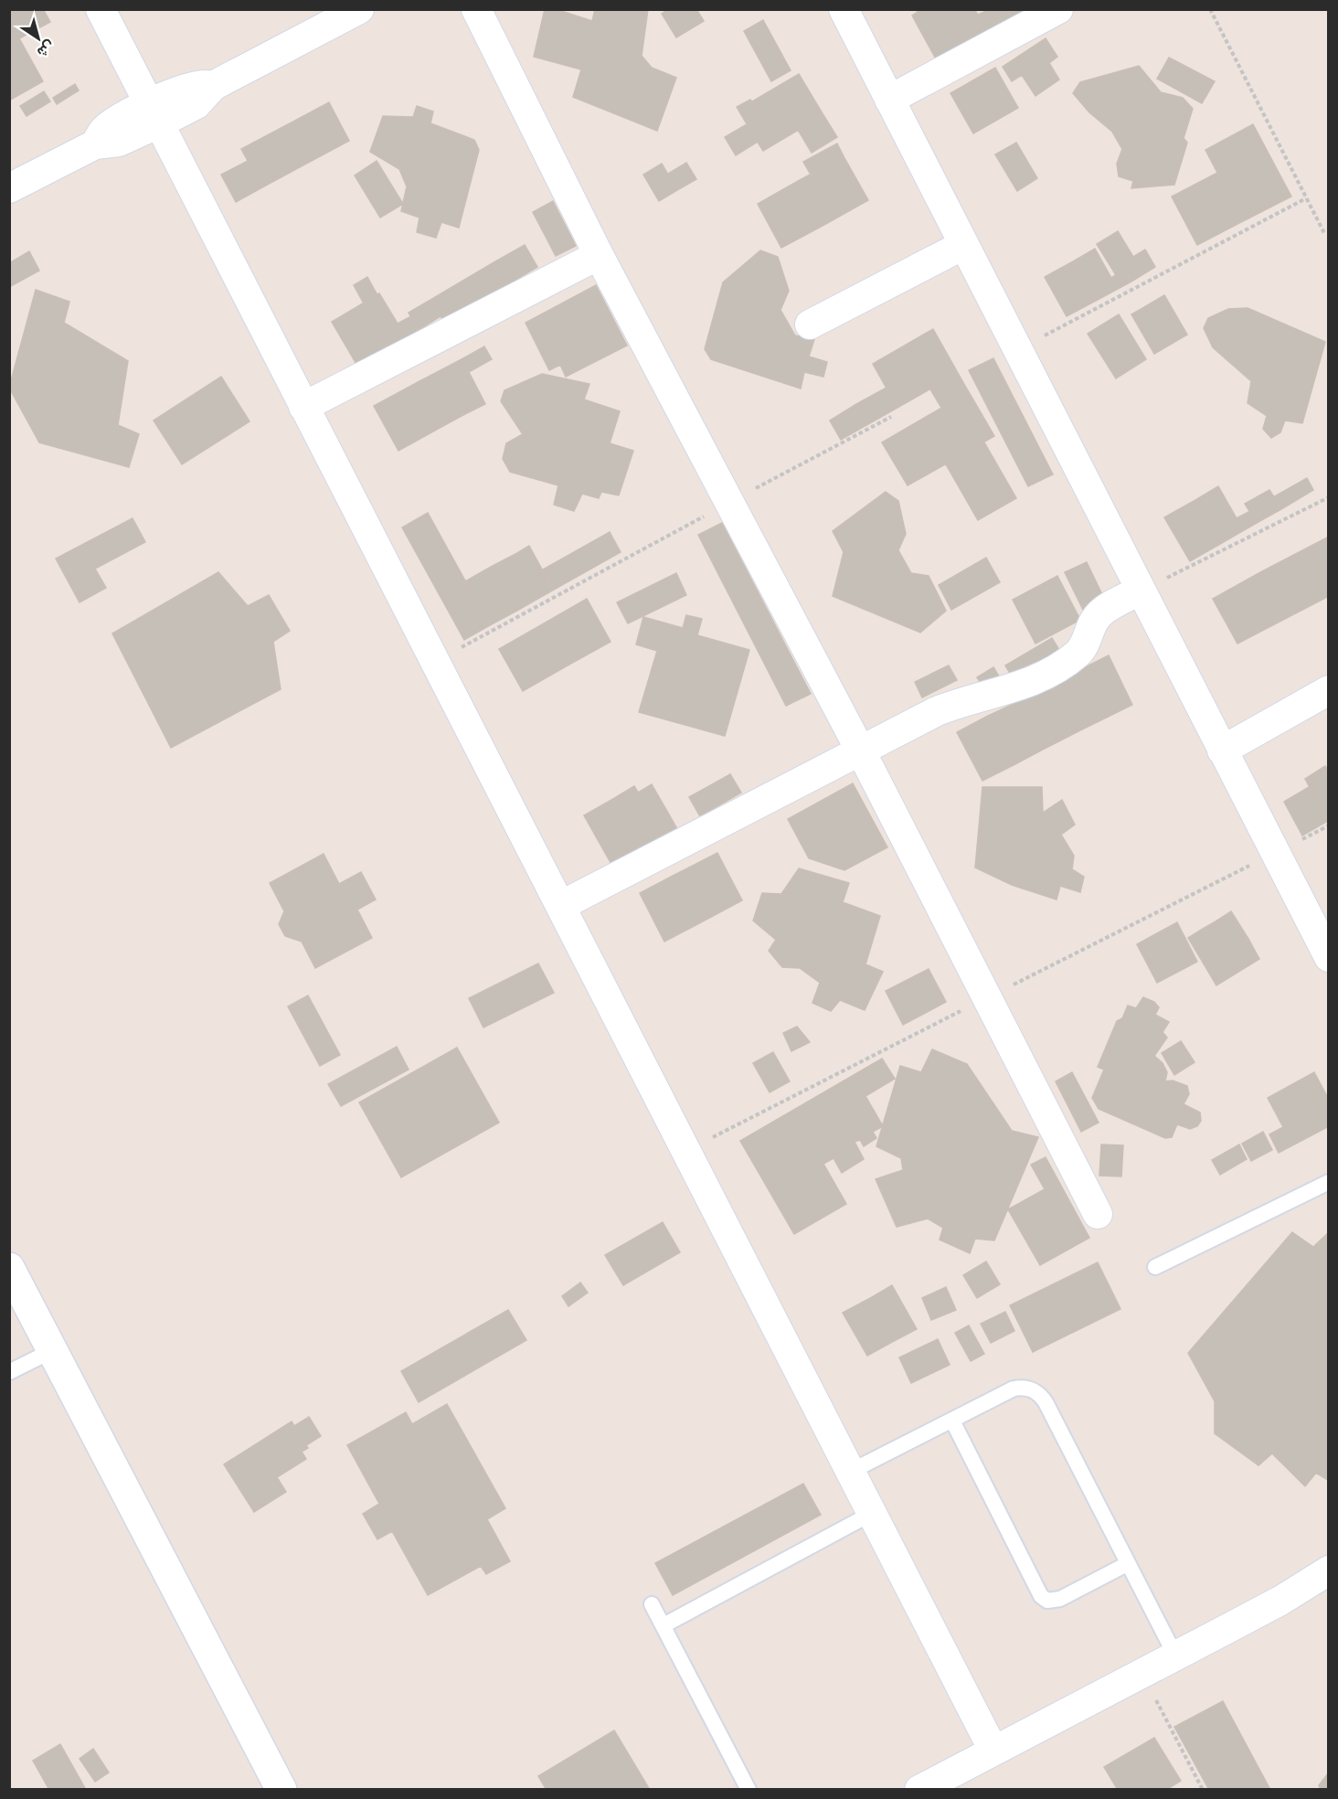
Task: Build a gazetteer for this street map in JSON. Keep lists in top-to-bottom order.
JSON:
{
  "north": "bottom right"
}
